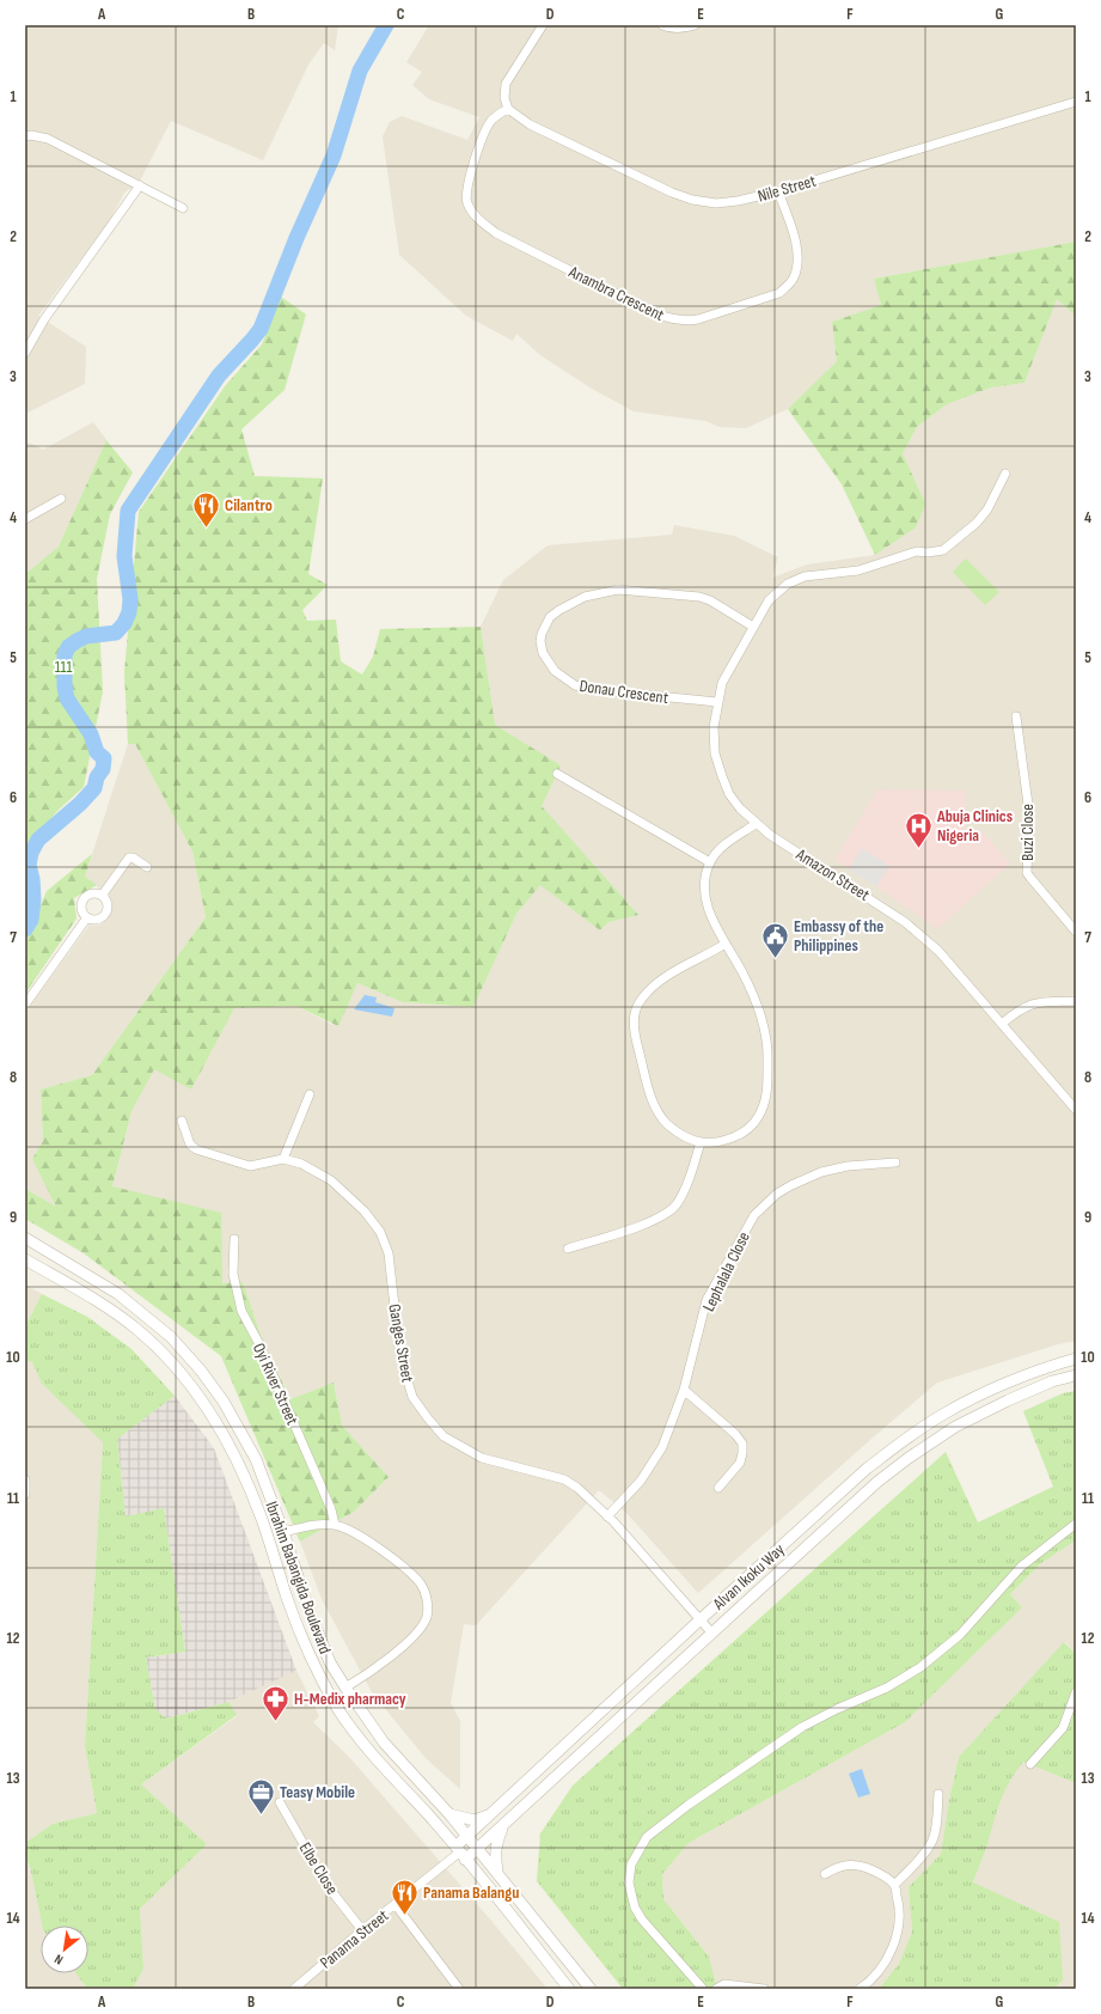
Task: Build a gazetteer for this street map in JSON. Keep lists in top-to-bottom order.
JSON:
{
  "streets": {
    "street": [
      "Nile Street",
      "Anambra Crescent",
      "Donau Crescent",
      "Buzi Close",
      "Amazon Street",
      "Lephalala Close",
      "Ganges Street",
      "Oyi River Street",
      "Alvan Ikoku Way",
      "Ibrahim Babangida Boulevard",
      "Elbe Close",
      "Panama Street"
    ]
  },
  "crossings": [
    ["Nile Street", "Anambra Crescent"],
    ["Donau Crescent", "Amazon Street"],
    ["Lephalala Close", "Ganges Street"],
    ["Ganges Street", "Alvan Ikoku Way"],
    ["Alvan Ikoku Way", "Ibrahim Babangida Boulevard"],
    ["Alvan Ikoku Way", "Panama Street"],
    ["Ibrahim Babangida Boulevard", "Panama Street"],
    ["Elbe Close", "Panama Street"]
  ],
  "parks": ["111"],
  "places": {
    "restaurant": ["Cilantro", "Panama Balangu"],
    "hospital": ["Abuja Clinics Nigeria"],
    "public building": ["Embassy of the Philippines"],
    "pharmacy": ["H-Medix pharmacy"],
    "office": ["Teasy Mobile"]
  },
  "north": "bottom left",
  "grid": {
    "columns": [
      "A",
      "B",
      "C",
      "D",
      "E",
      "F",
      "G"
    ],
    "rows": [
      "1",
      "2",
      "3",
      "4",
      "5",
      "6",
      "7",
      "8",
      "9",
      "10",
      "11",
      "12",
      "13",
      "14"
    ]
  }
}
